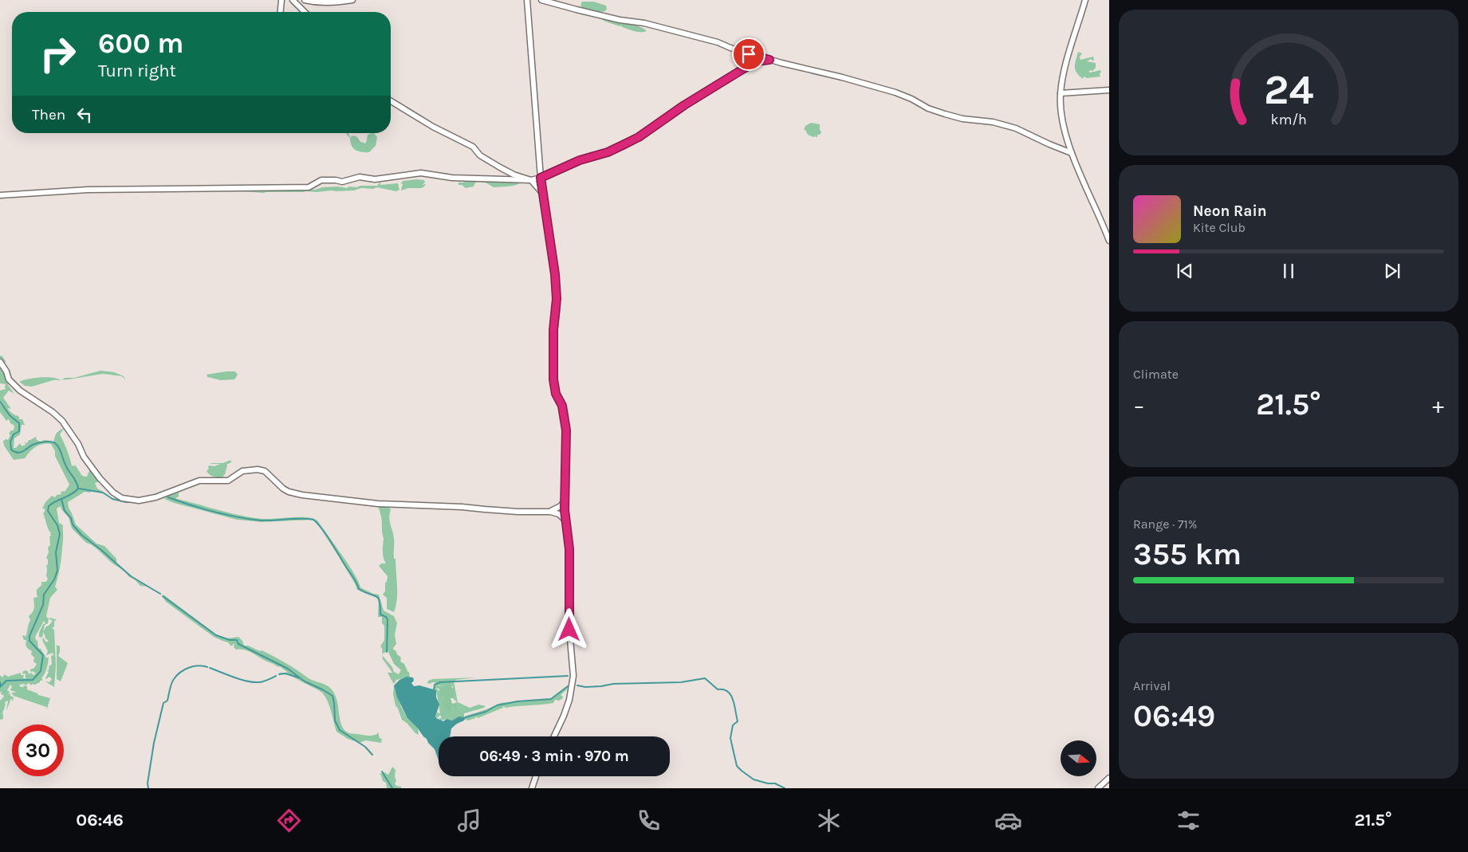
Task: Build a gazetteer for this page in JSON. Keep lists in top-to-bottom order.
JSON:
{
  "north": "right",
  "page": {
    "turn": ["600 m", "Turn right"],
    "then": "Then",
    "song": ["Neon Rain", "Kite Club"],
    "tile": [
      "Climate",
      ["Range · 71%", "355 km"],
      ["Arrival", "06:49"]
    ],
    "heat": ["−", "21.5°", "+"],
    "limit": "30",
    "trip": "06:49 · 3 min · 970 m",
    "tabs": ["06:46", "21.5°"],
    "gauge": ["24", "km/h"]
  }
}
